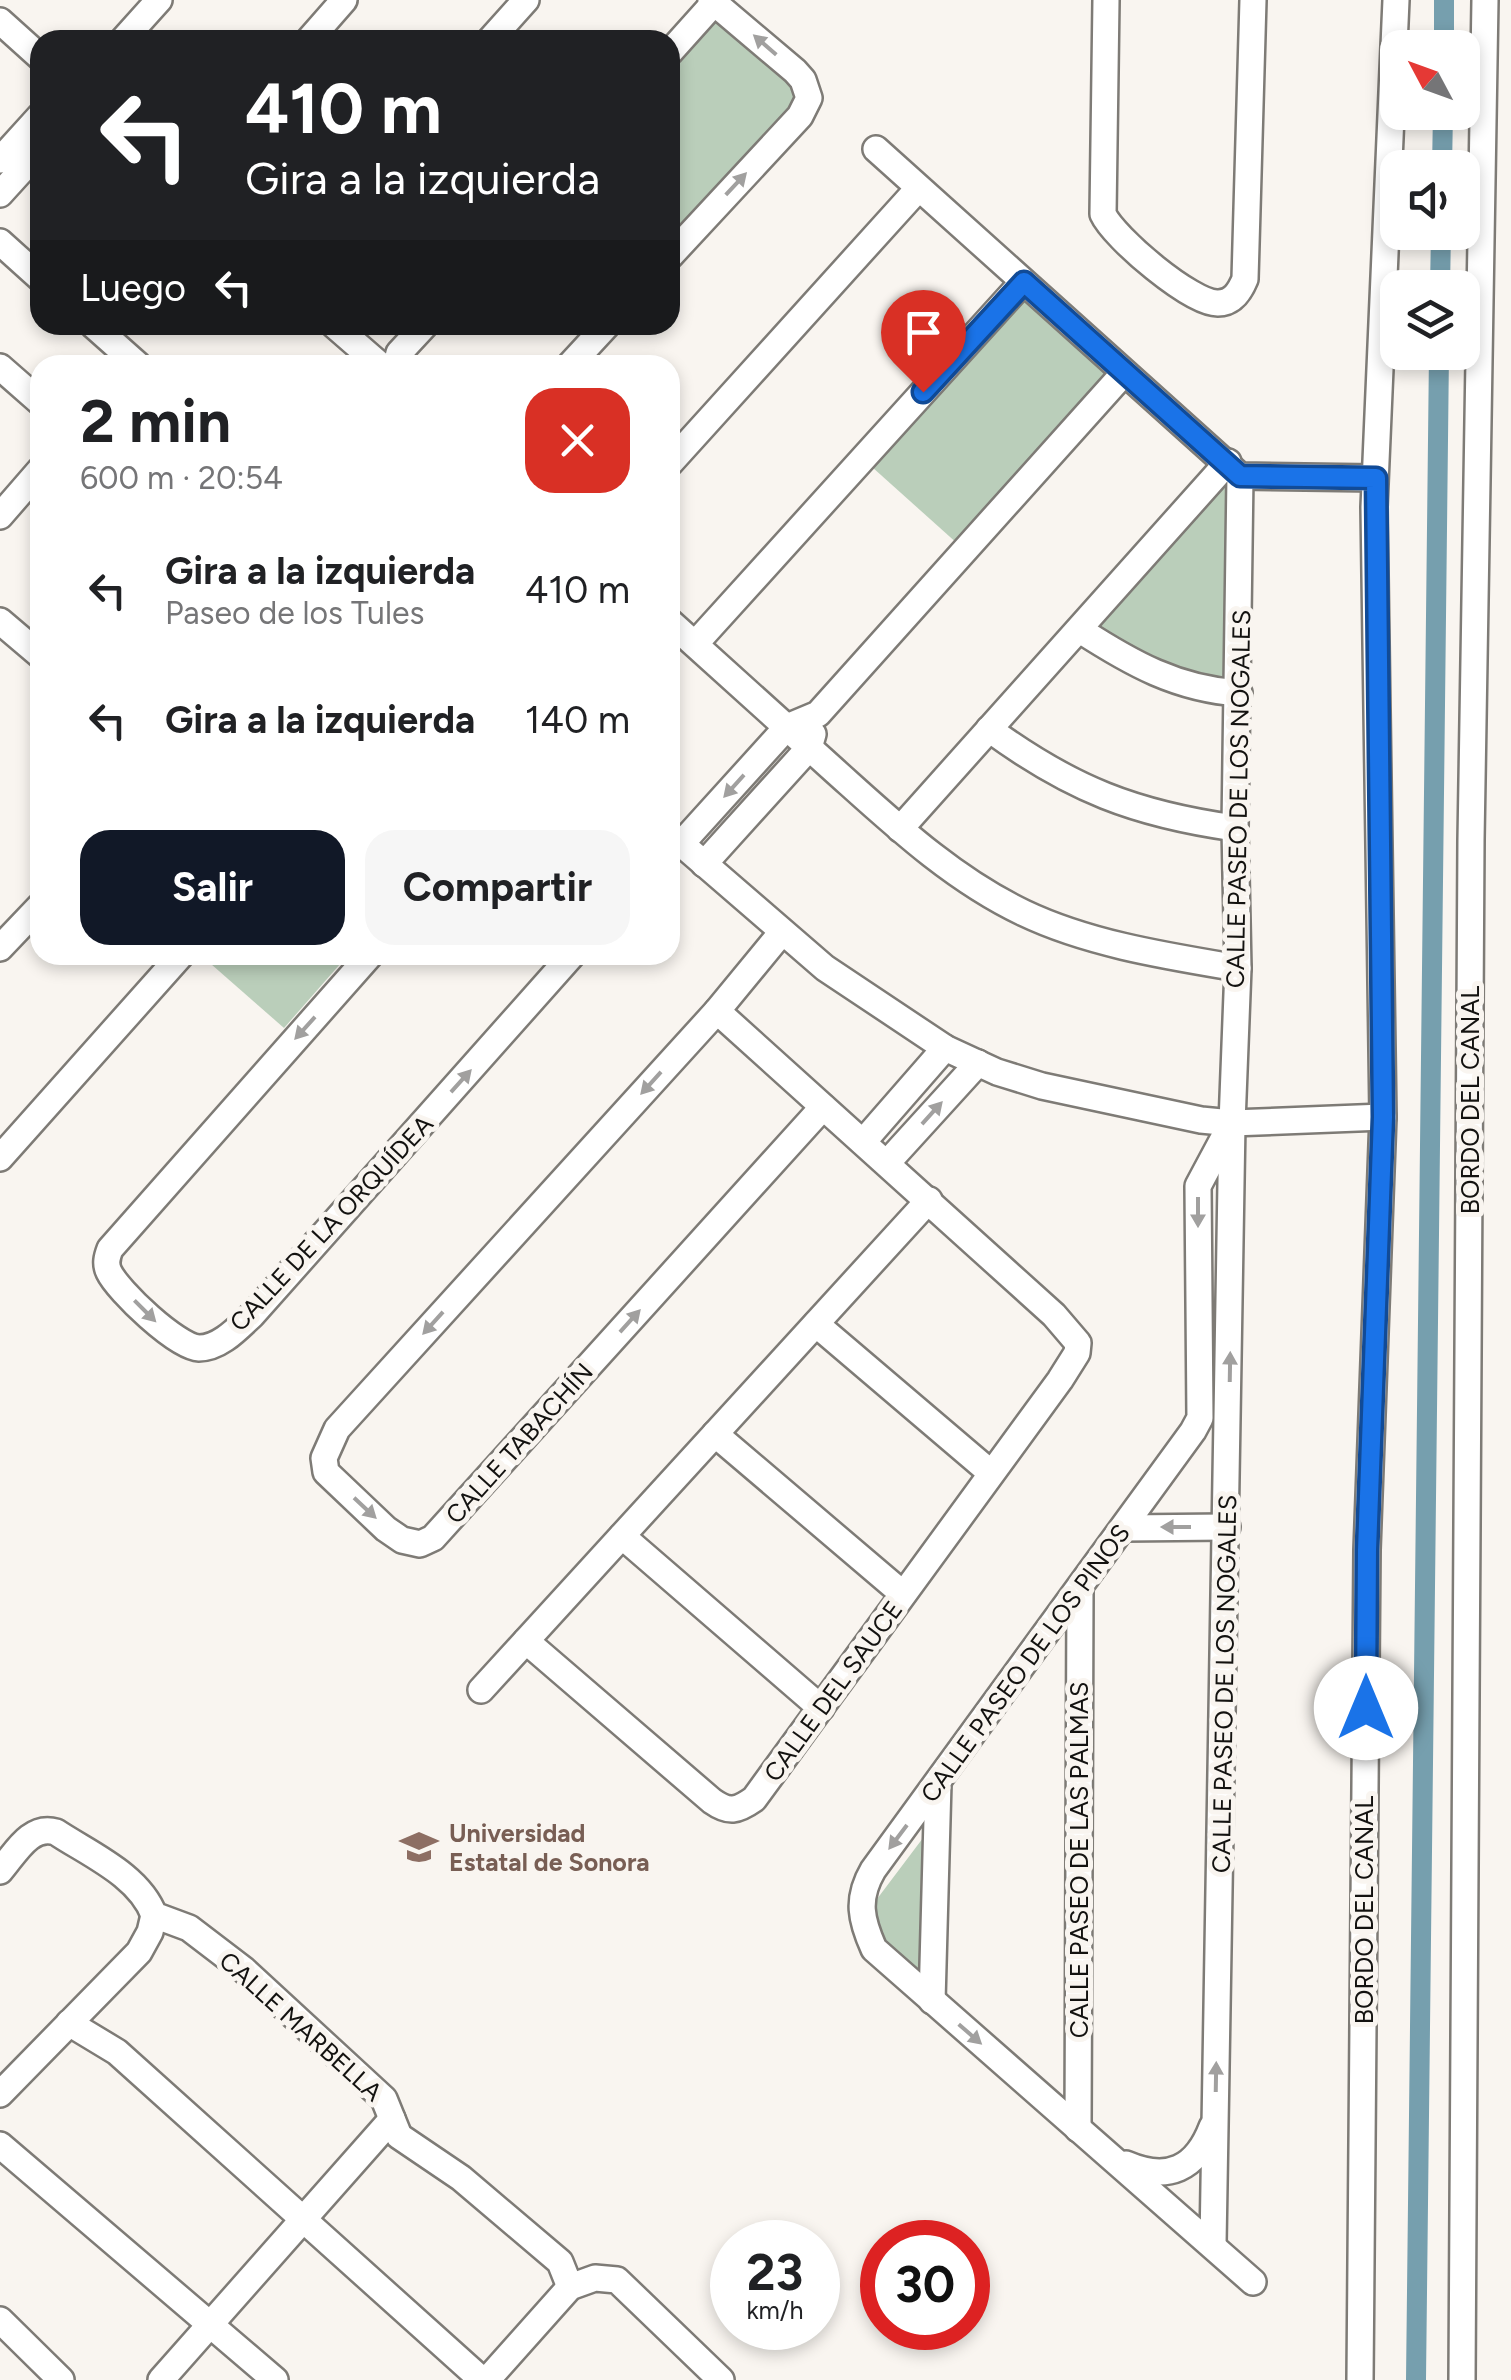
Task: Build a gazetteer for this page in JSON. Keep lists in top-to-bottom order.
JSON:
{
  "streets": {
    "street": [
      "CALLE PASEO DE LOS NOGALES",
      "BORDO DEL CANAL",
      "CALLE DE LA ORQUÍDEA",
      "CALLE TABACHÍN",
      "CALLE PASEO DE LOS PINOS",
      "CALLE DEL SAUCE",
      "CALLE PASEO DE LAS PALMAS",
      "CALLE MARBELLA"
    ]
  },
  "crossings": [
    ["CALLE PASEO DE LOS NOGALES", "CALLE PASEO DE LOS PINOS"],
    ["CALLE PASEO DE LOS PINOS", "CALLE PASEO DE LAS PALMAS"]
  ],
  "places": {
    "school or university": ["Universidad Estatal de Sonora"]
  },
  "north": "top left",
  "page": {
    "turn": ["410 m", "Gira a la izquierda"],
    "then": "Luego",
    "heading": ["2 min", "600 m · 20:54"],
    "list": [
      {
        "name": "Gira a la izquierda",
        "note": "Paseo de los Tules",
        "value": "410 m"
      },
      {
        "name": "Gira a la izquierda",
        "value": "140 m"
      }
    ],
    "buttons": ["Salir", "Compartir"],
    "speed": "23 km/h",
    "limit": "30"
  }
}
